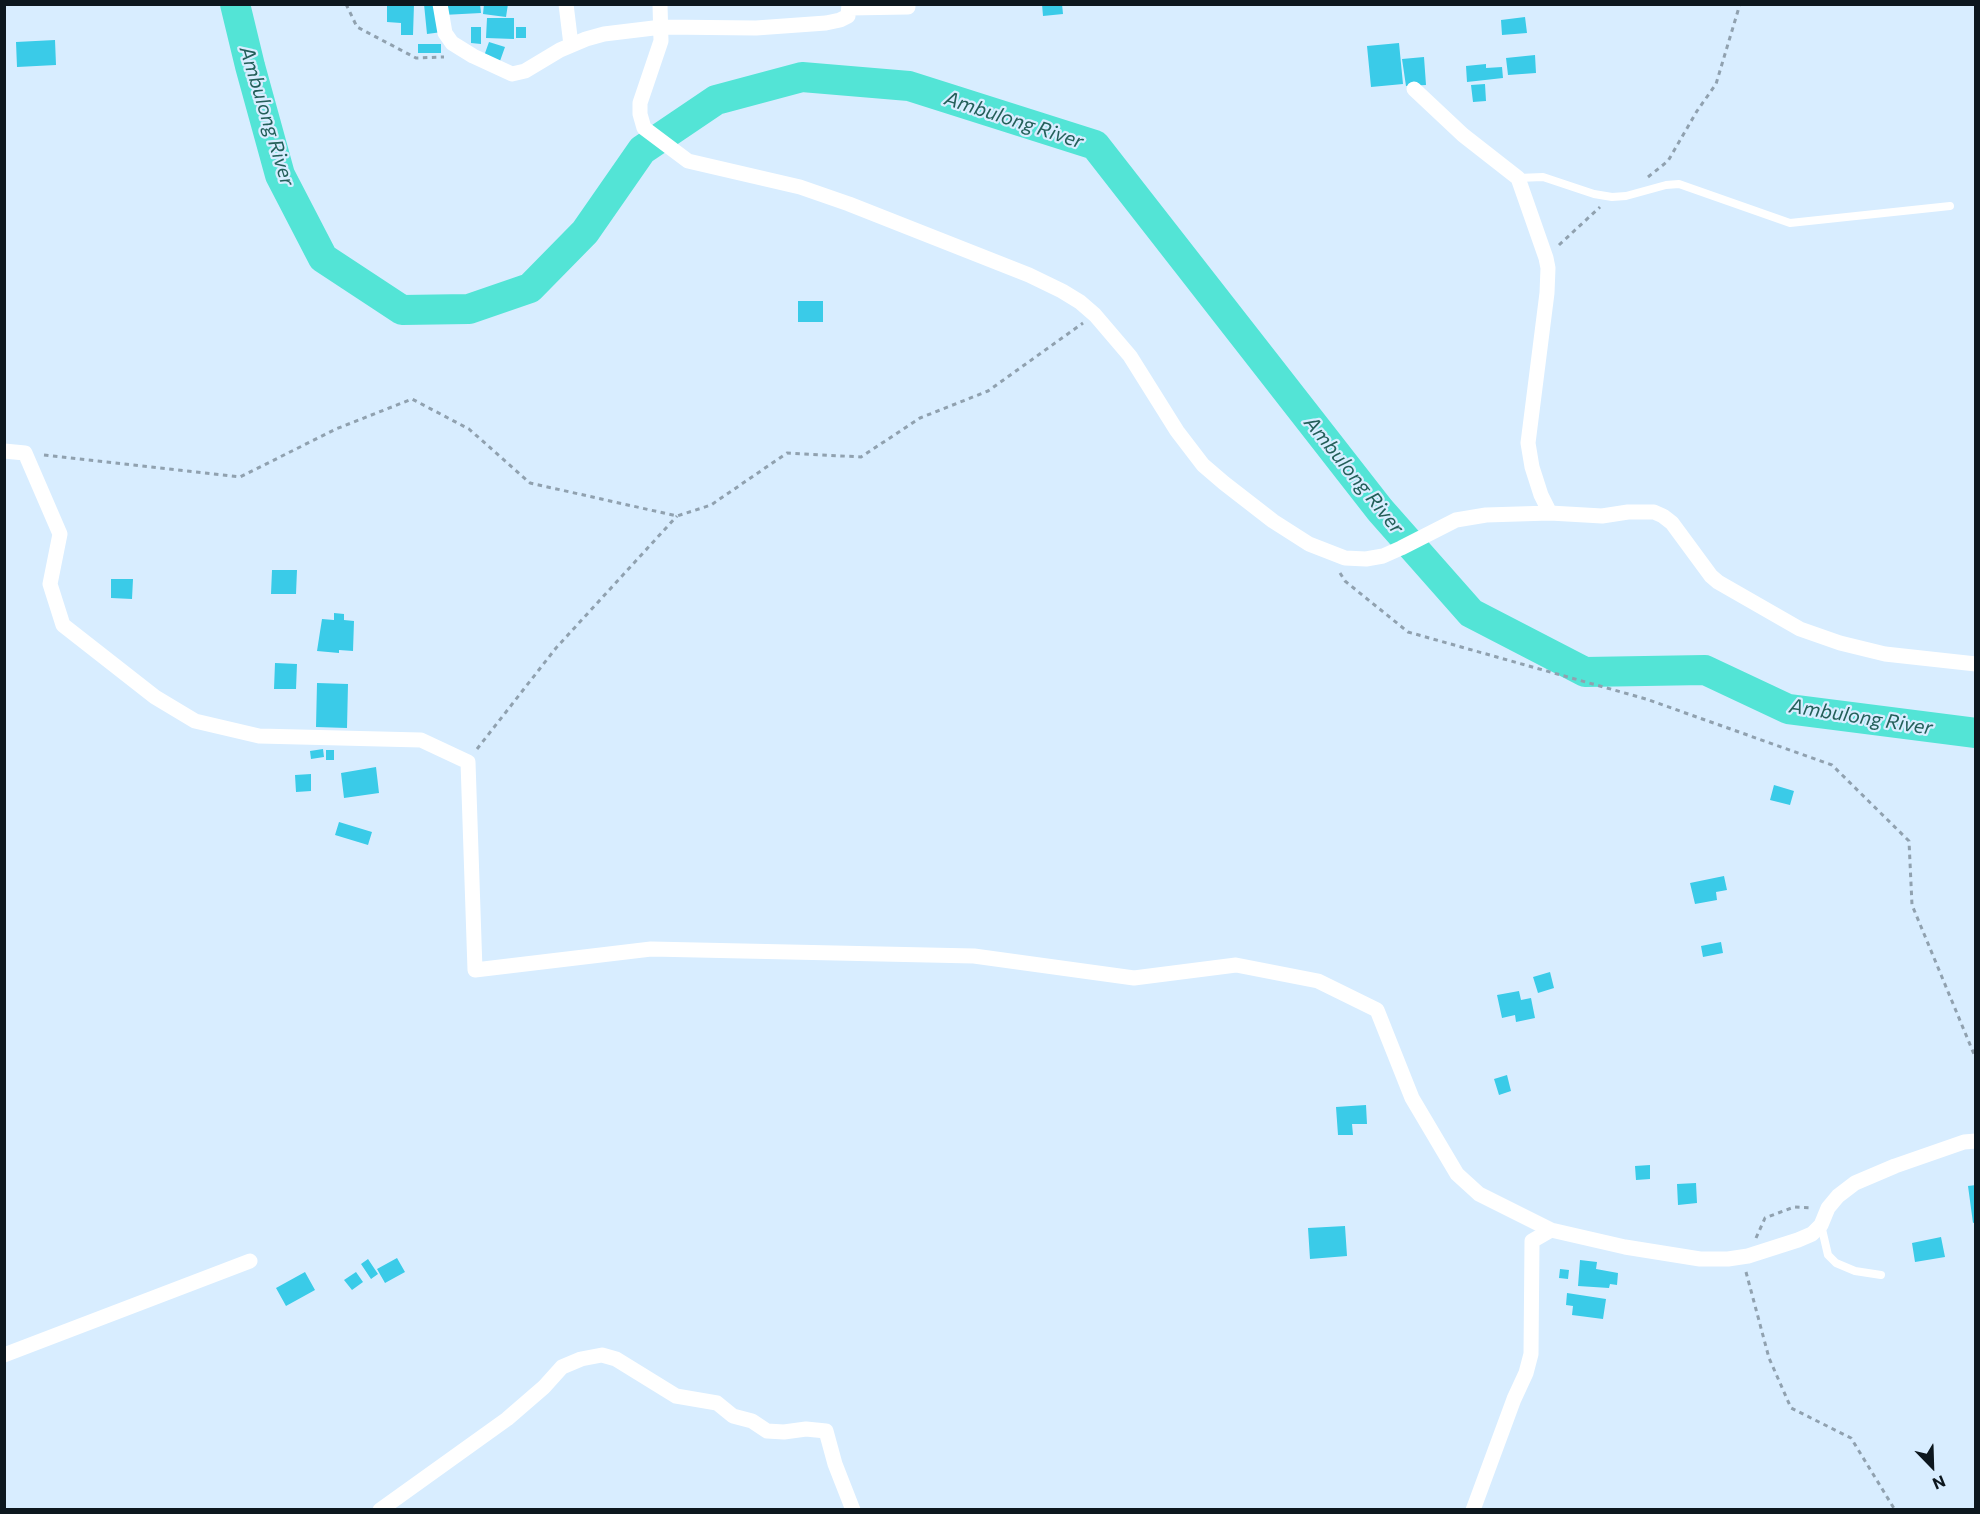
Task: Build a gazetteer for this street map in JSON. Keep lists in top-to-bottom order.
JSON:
{
  "water": ["Ambulong River"],
  "north": "bottom right"
}
